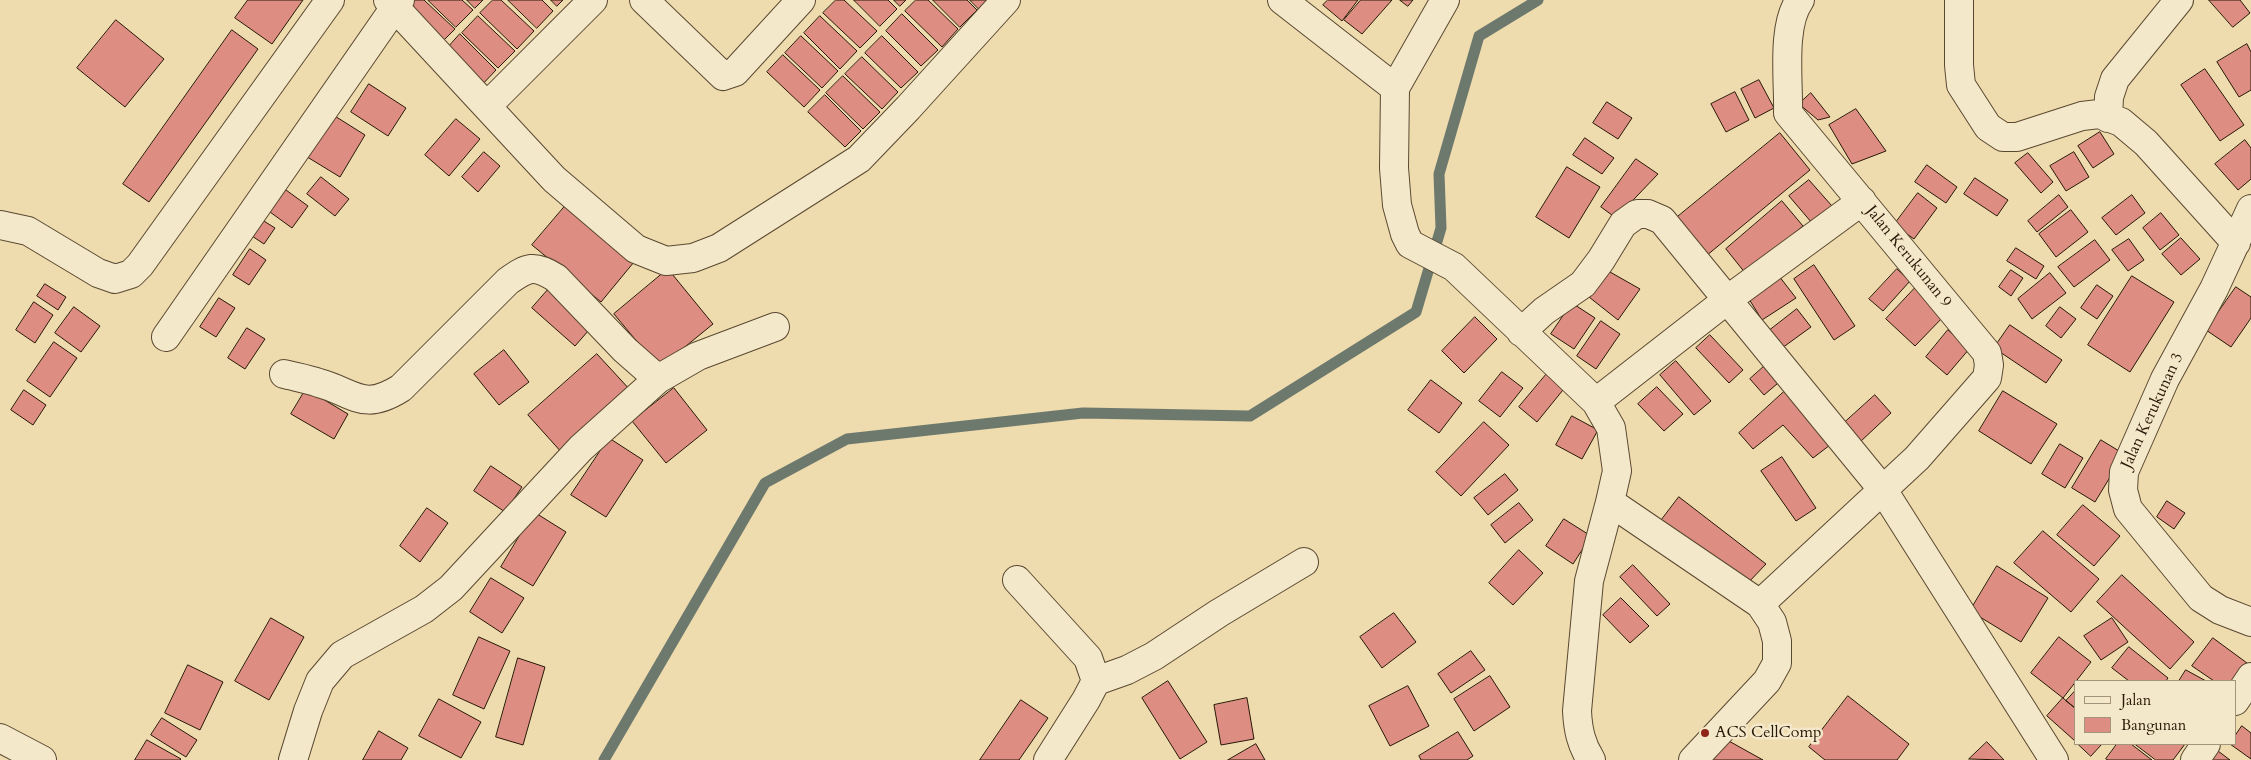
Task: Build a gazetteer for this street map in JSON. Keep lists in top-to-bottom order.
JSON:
{
  "streets": {
    "street": ["Jalan Kerukunan 9", "Jalan Kerukunan 3"]
  },
  "places": ["ACS CellComp"],
  "legend": ["Jalan", "Bangunan"]
}
